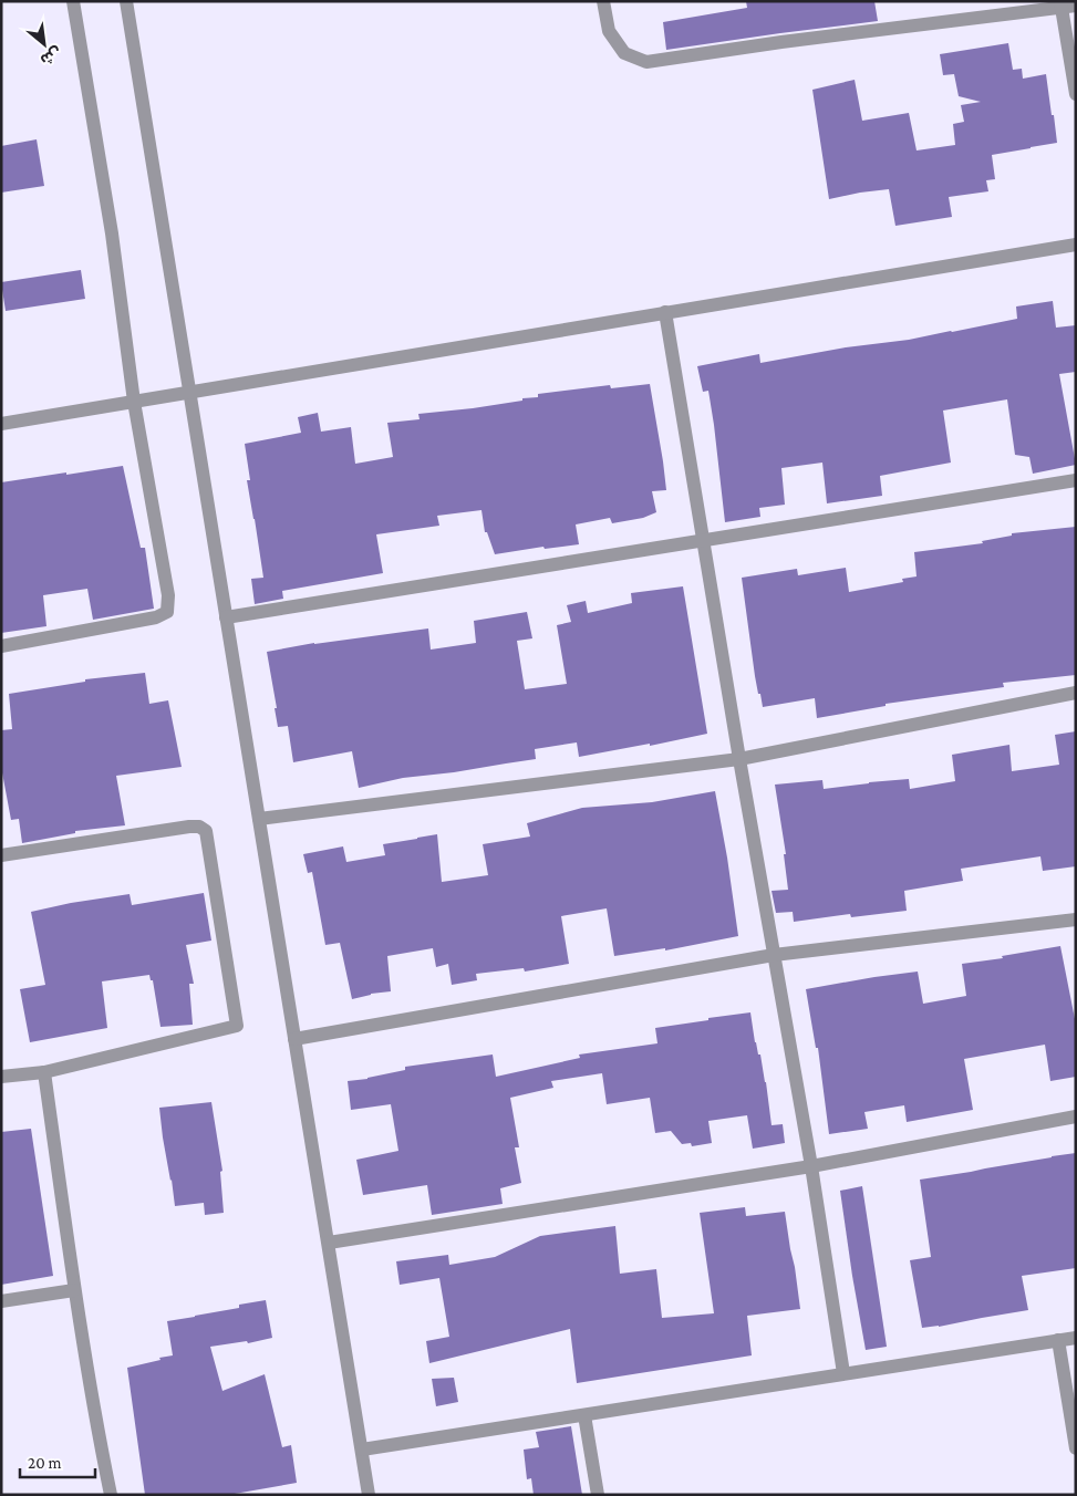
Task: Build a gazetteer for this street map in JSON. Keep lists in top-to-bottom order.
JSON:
{
  "scale_bar": "20 m",
  "north": "bottom right"
}
